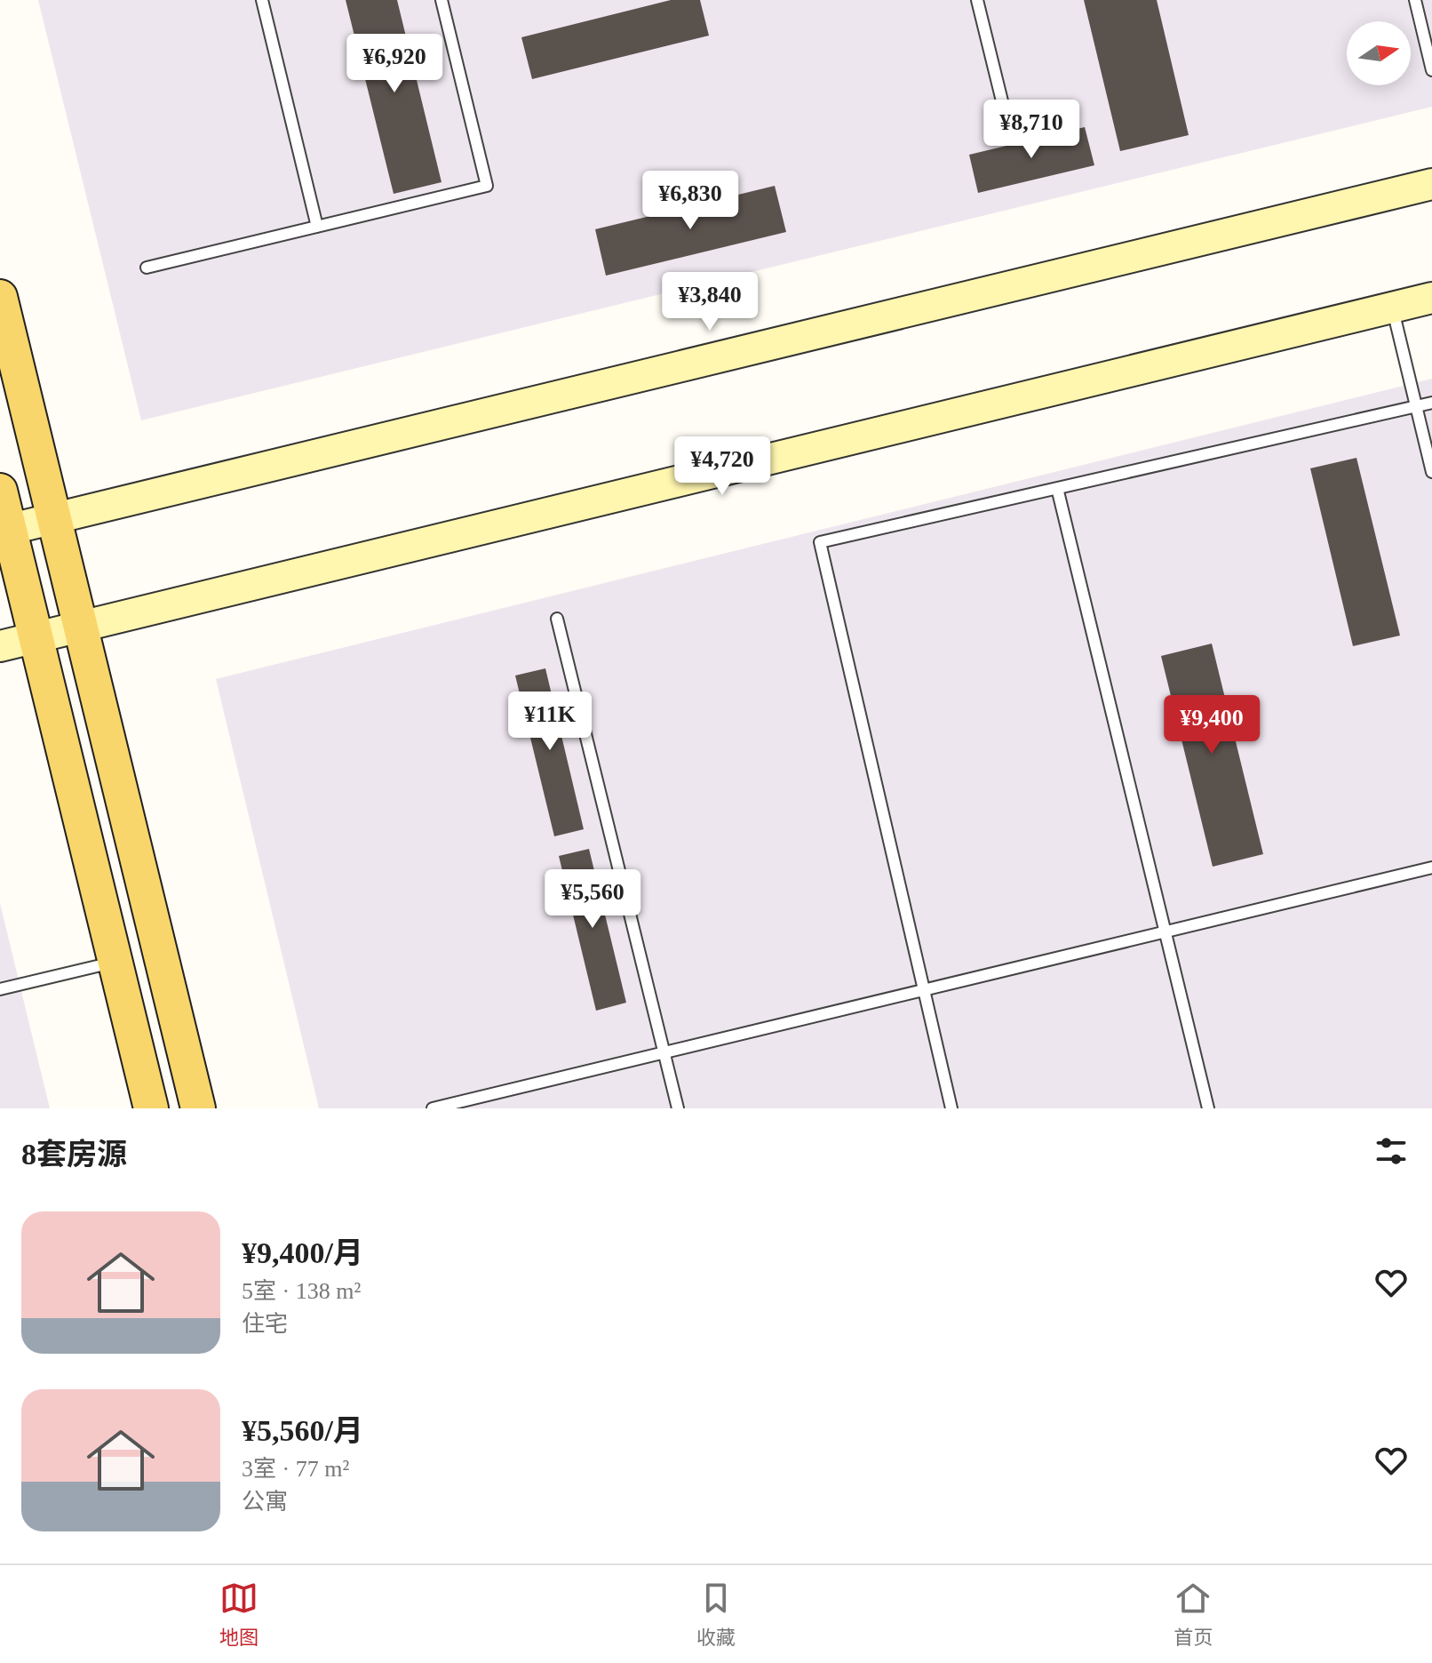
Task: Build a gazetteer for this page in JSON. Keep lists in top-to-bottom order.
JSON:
{
  "north": "right",
  "page": {
    "price": [
      "¥6,920",
      "¥8,710",
      "¥6,830",
      "¥3,840",
      "¥4,720",
      "¥11K",
      "¥9,400",
      "¥5,560"
    ],
    "heading": "8套房源",
    "list": [
      {
        "name": "¥9,400/月",
        "note": "5室 · 138 m² · 住宅"
      },
      {
        "name": "¥5,560/月",
        "note": "3室 · 77 m² · 公寓"
      }
    ],
    "tabs": ["地图", "收藏", "首页"]
  }
}
